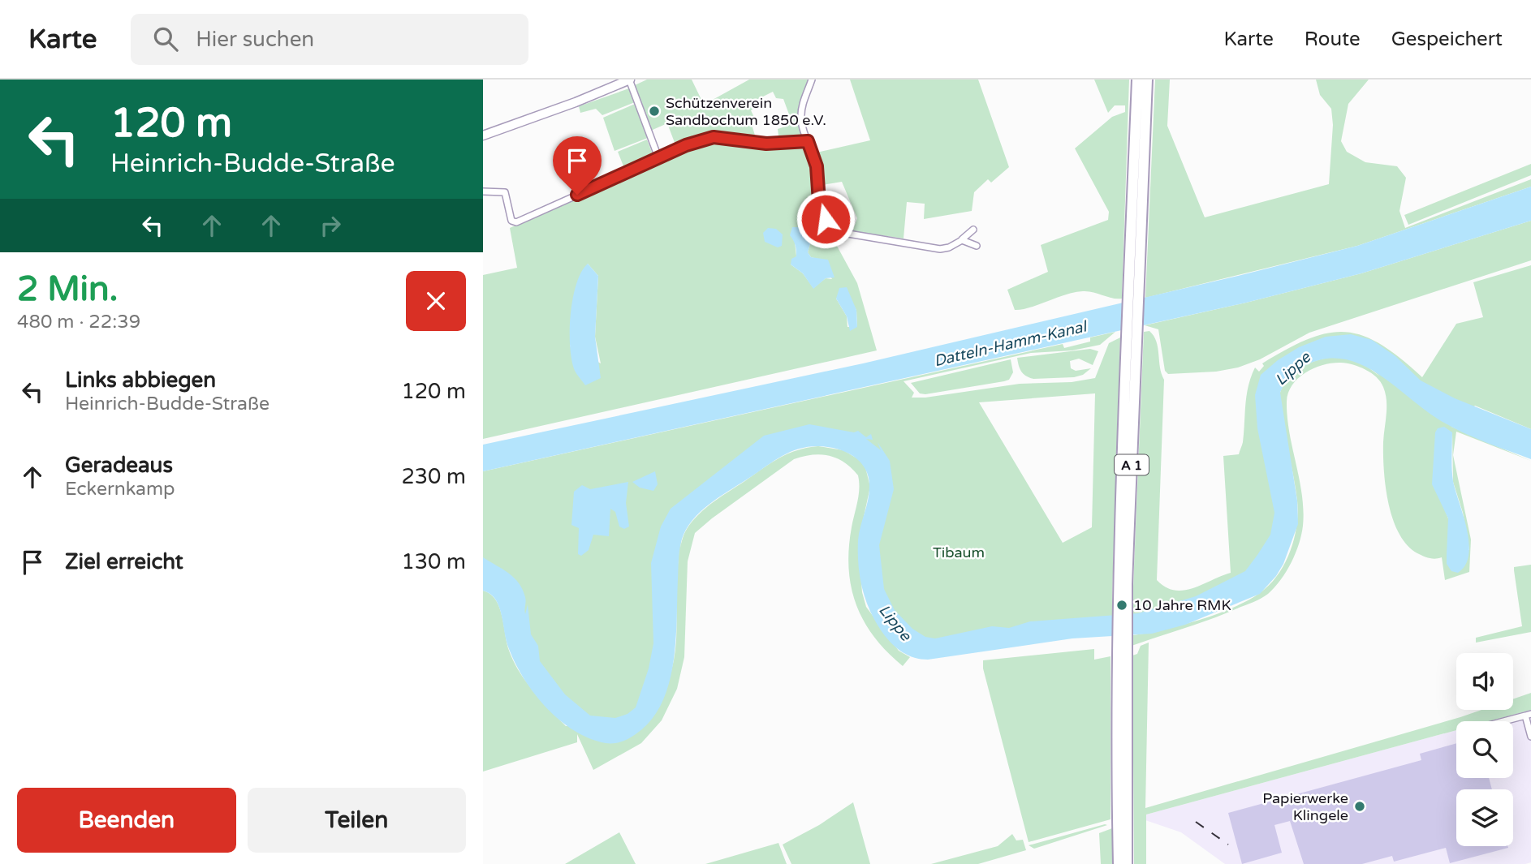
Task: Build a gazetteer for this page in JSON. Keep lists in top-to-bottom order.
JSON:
{
  "streets": {
    "highway": ["A 1"]
  },
  "water": ["Datteln-Hamm-Kanal", "Lippe"],
  "parks": ["Tibaum"],
  "places": ["Schützenverein Sandbochum 1850 e.V.", "10 Jahre RMK", "Papierwerke Klingele"],
  "page": {
    "header": "Karte",
    "search": "Hier suchen",
    "nav": ["Karte", "Route", "Gespeichert"],
    "turn": ["120 m", "Heinrich-Budde-Straße"],
    "heading": ["2 Min.", "480 m · 22:39"],
    "list": [
      {
        "name": "Links abbiegen",
        "note": "Heinrich-Budde-Straße",
        "value": "120 m"
      },
      {
        "name": "Geradeaus",
        "note": "Eckernkamp",
        "value": "230 m"
      },
      {
        "name": "Ziel erreicht",
        "value": "130 m"
      }
    ],
    "buttons": ["Beenden", "Teilen"]
  }
}
